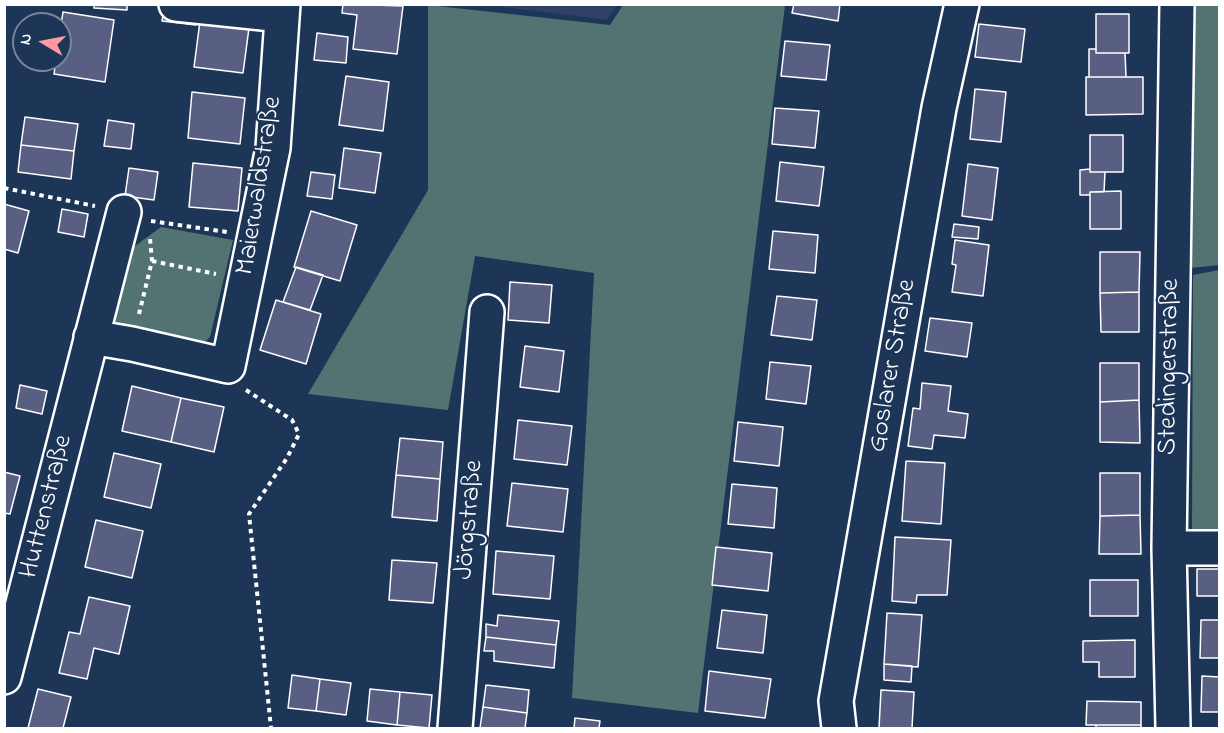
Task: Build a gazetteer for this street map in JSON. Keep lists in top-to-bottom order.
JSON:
{
  "streets": {
    "street": [
      "Maierwaldstraße",
      "Goslarer Straße",
      "Stedingerstraße",
      "Huttenstraße",
      "Jörgstraße"
    ]
  },
  "north": "left"
}
